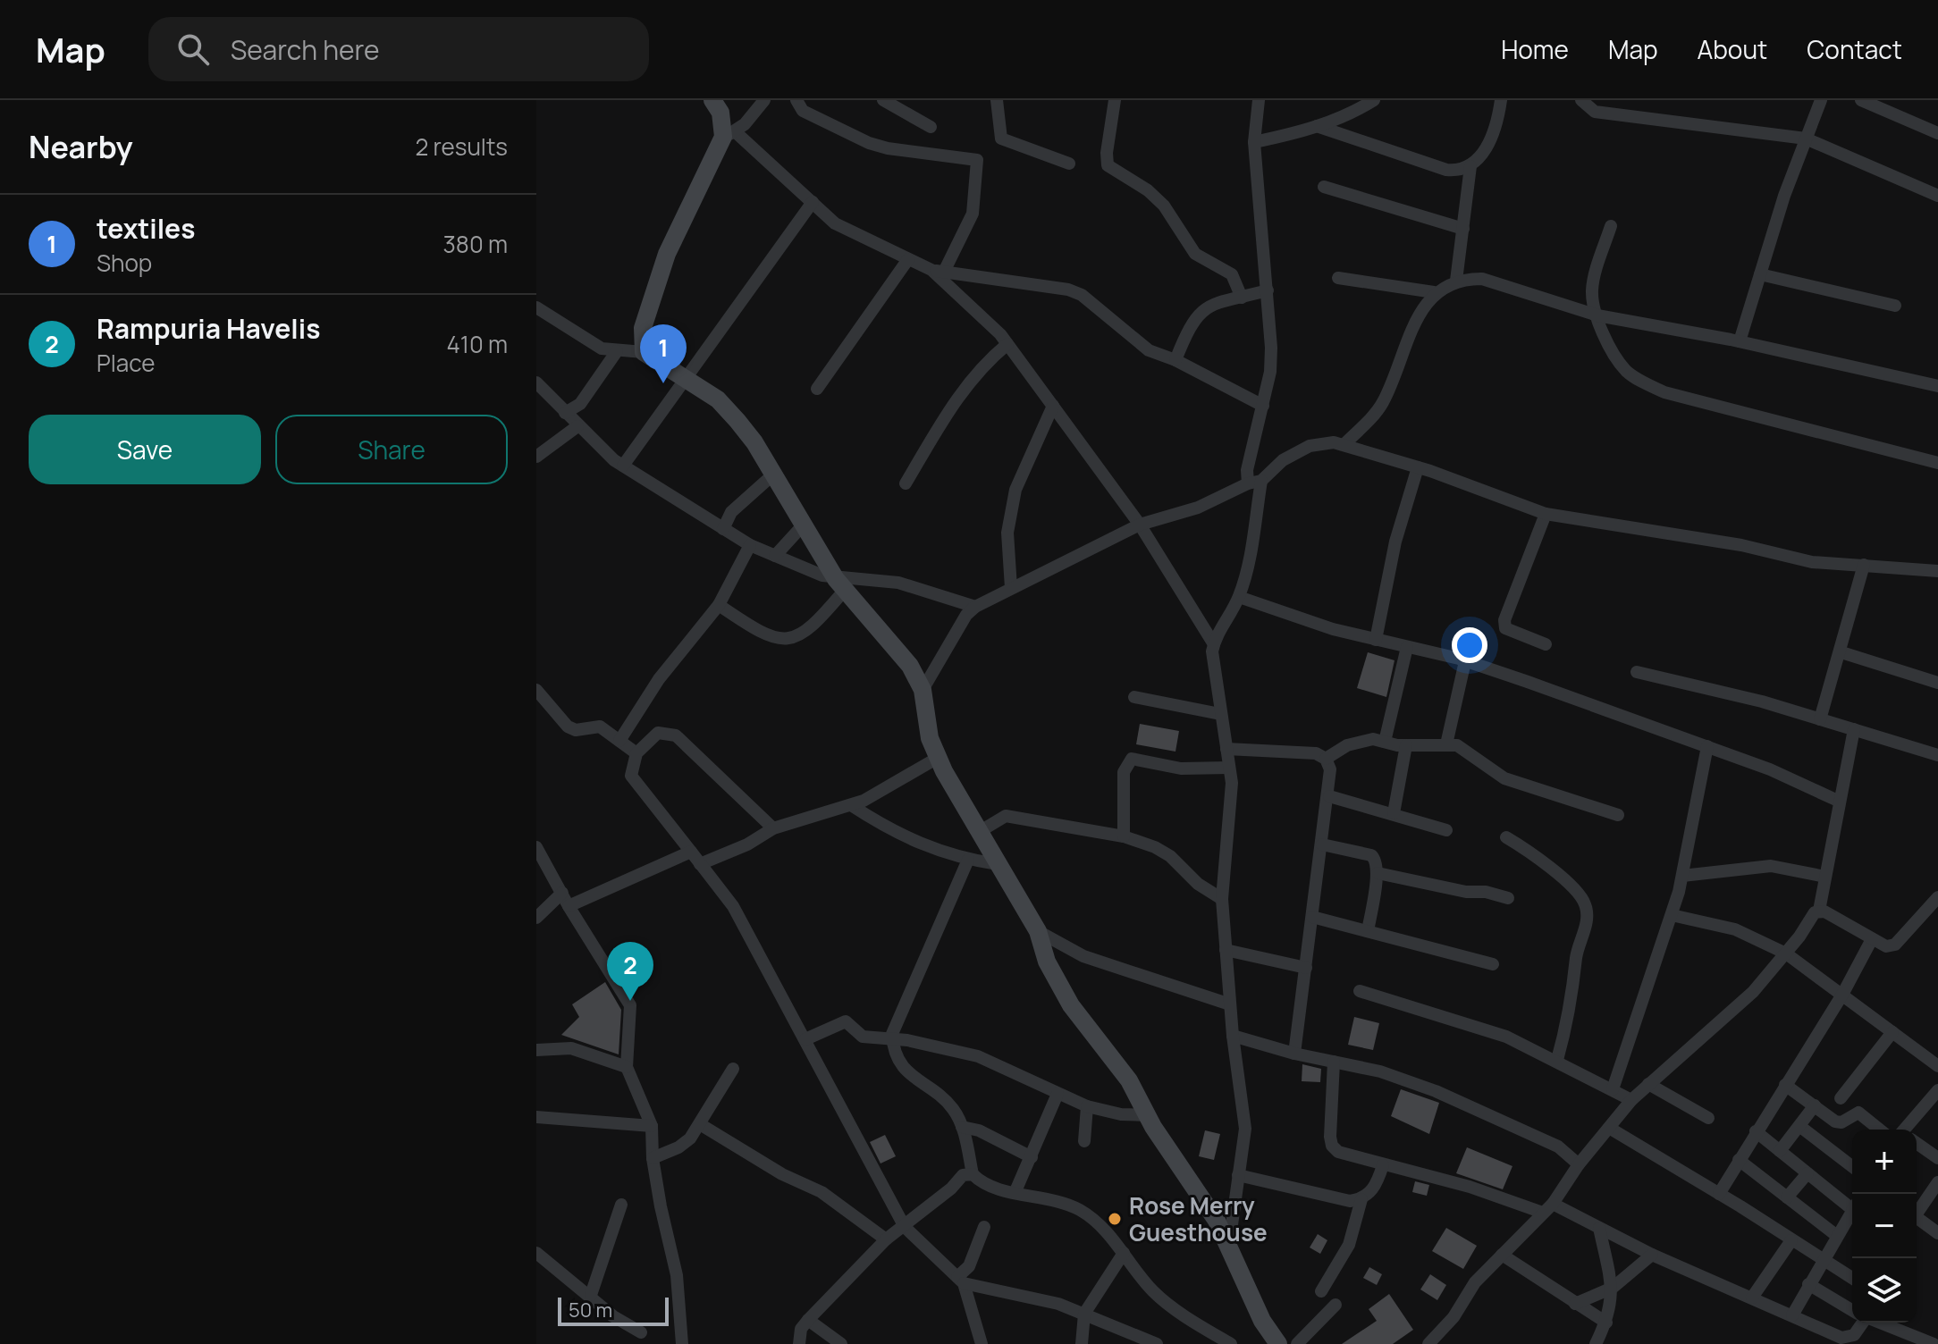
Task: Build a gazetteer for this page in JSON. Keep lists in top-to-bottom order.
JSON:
{
  "places": ["Rose Merry Guesthouse"],
  "scale_bar": "50 m",
  "page": {
    "header": "Map",
    "search": "Search here",
    "nav": [
      "Home",
      "Map",
      "About",
      "Contact"
    ],
    "heading": ["Nearby", "2 results"],
    "list": [
      {
        "mark": "1",
        "name": "textiles",
        "note": "Shop",
        "value": "380 m"
      },
      {
        "mark": "2",
        "name": "Rampuria Havelis",
        "note": "Place",
        "value": "410 m"
      }
    ],
    "pins": ["1", "2"],
    "buttons": ["Save", "Share"],
    "map_buttons": ["+", "−"],
    "scale": "50 m"
  }
}
